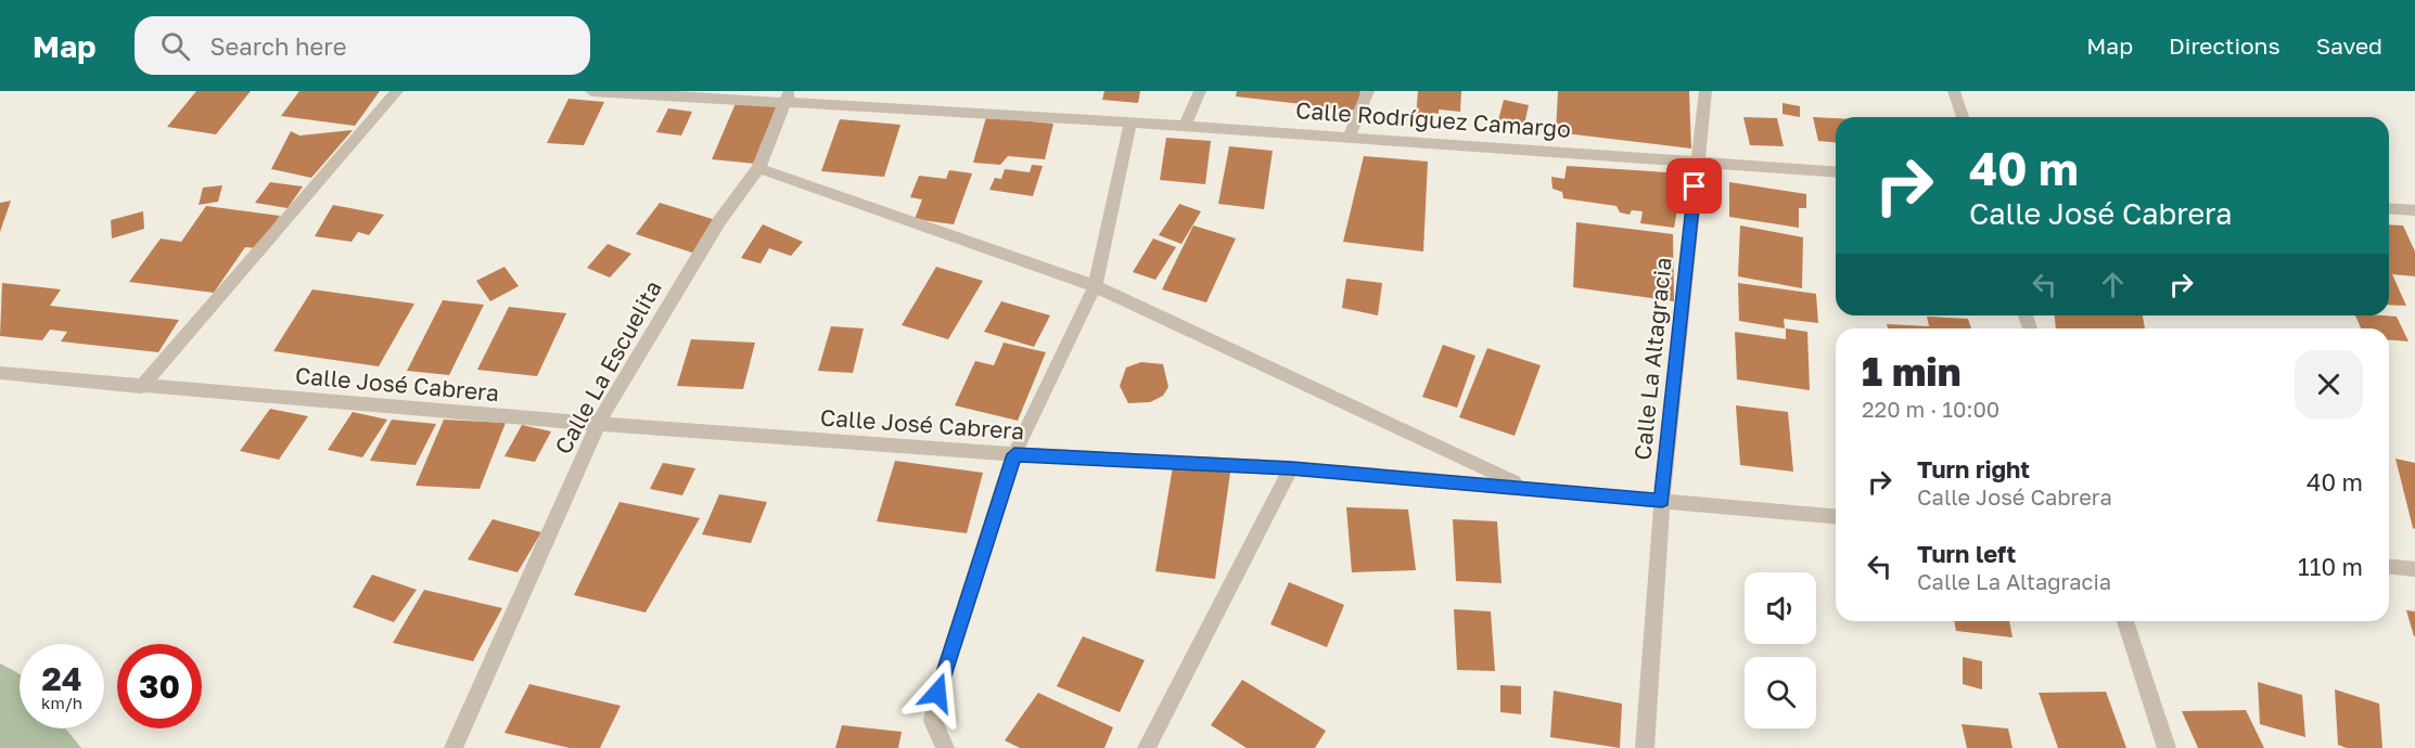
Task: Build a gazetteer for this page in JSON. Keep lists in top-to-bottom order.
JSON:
{
  "streets": {
    "street": [
      "Calle Rodríguez Camargo",
      "Calle La Altagracia",
      "Calle La Escuelita",
      "Calle José Cabrera"
    ]
  },
  "crossings": [
    ["Calle Rodríguez Camargo", "Calle La Altagracia"],
    ["Calle Rodríguez Camargo", "Calle La Escuelita"],
    ["Calle La Altagracia", "Calle José Cabrera"],
    ["Calle La Escuelita", "Calle José Cabrera"]
  ],
  "page": {
    "header": "Map",
    "search": "Search here",
    "nav": ["Map", "Directions", "Saved"],
    "turn": ["40 m", "Calle José Cabrera"],
    "heading": ["1 min", "220 m · 10:00"],
    "list": [
      {
        "name": "Turn right",
        "note": "Calle José Cabrera",
        "value": "40 m"
      },
      {
        "name": "Turn left",
        "note": "Calle La Altagracia",
        "value": "110 m"
      }
    ],
    "speed": "24 km/h",
    "limit": "30"
  }
}
